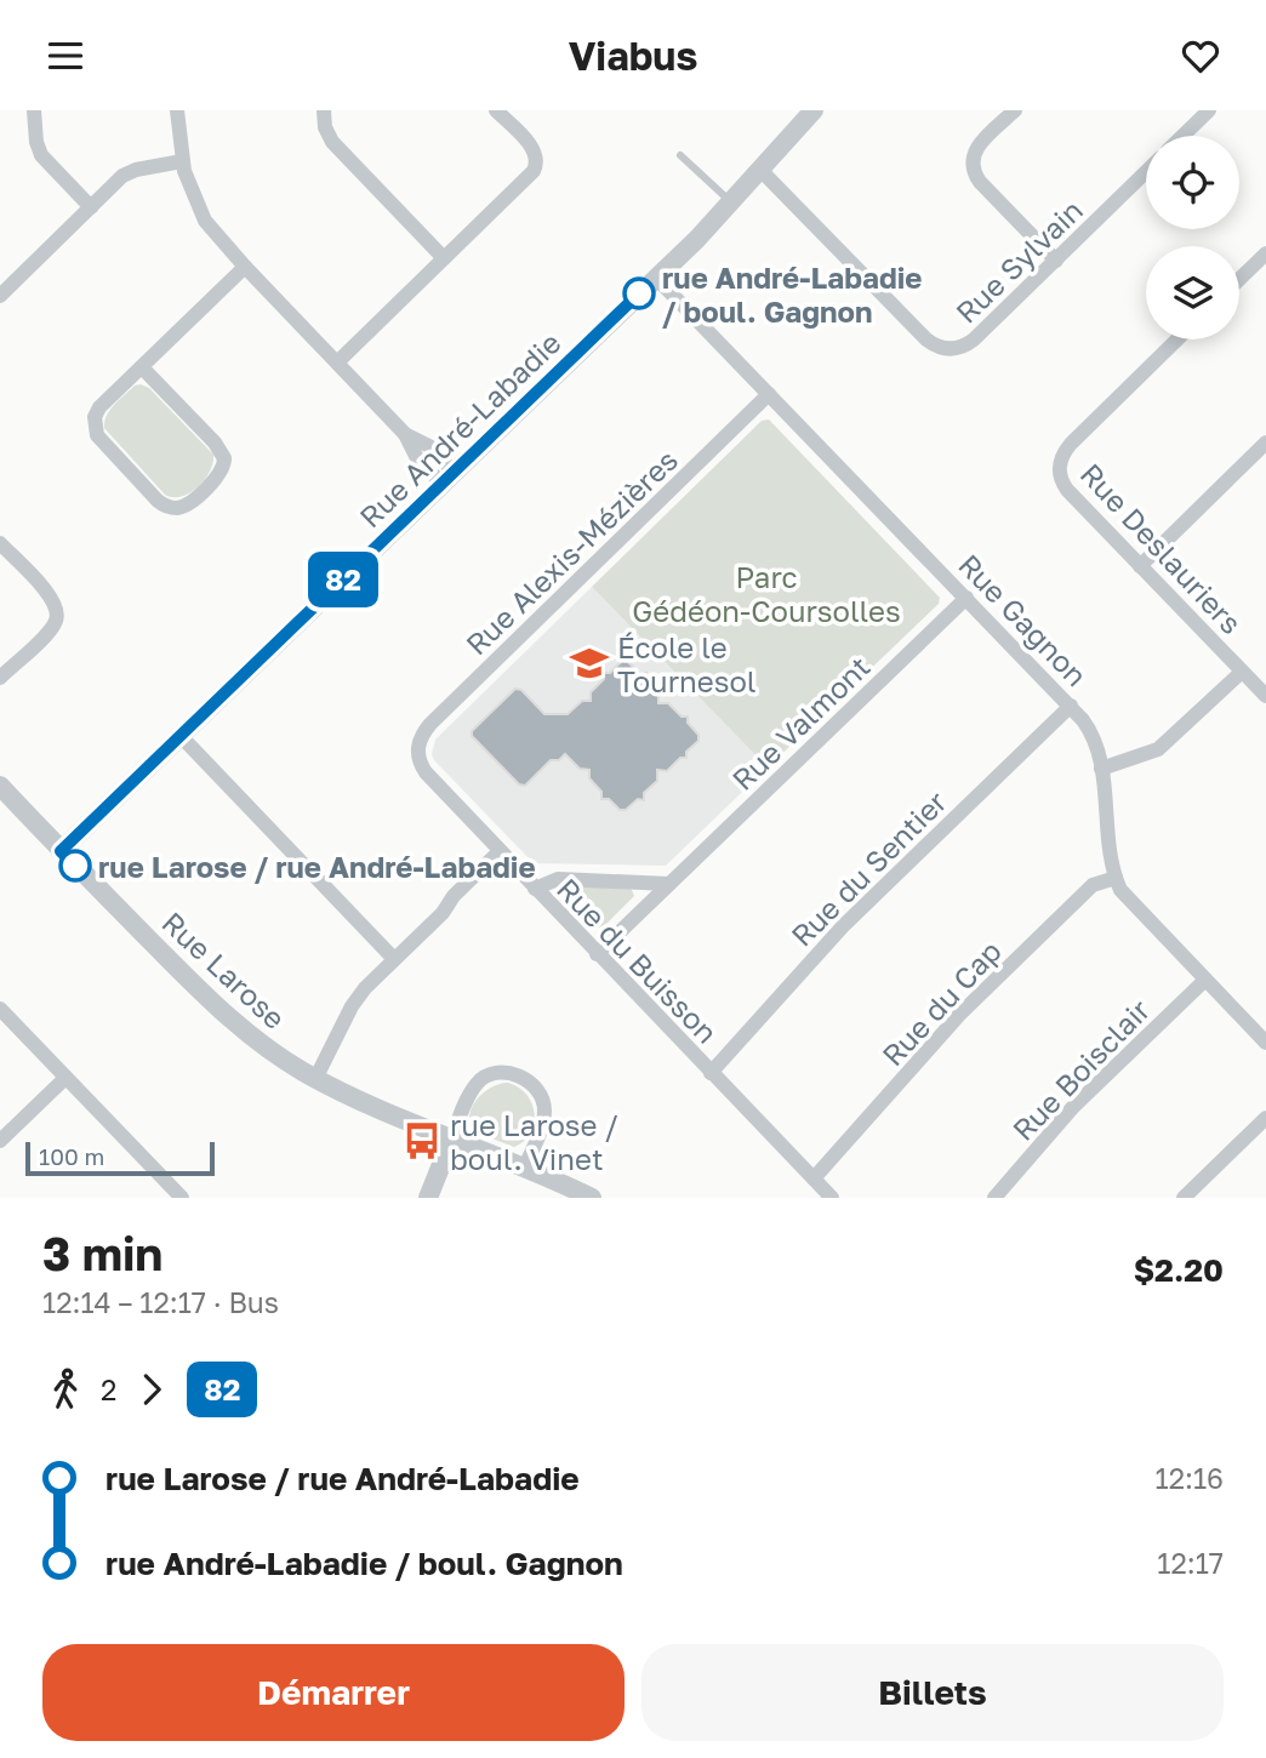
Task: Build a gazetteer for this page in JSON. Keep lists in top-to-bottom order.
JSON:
{
  "streets": {
    "street": [
      "Rue Sylvain",
      "Rue André-Labadie",
      "Rue Deslauriers",
      "Rue Alexis-Mézières",
      "Rue Gagnon",
      "Rue Valmont",
      "Rue du Sentier",
      "Rue du Buisson",
      "Rue Larose",
      "Rue du Cap",
      "Rue Boisclair"
    ]
  },
  "crossings": [
    ["Rue Sylvain", "Rue André-Labadie"],
    ["Rue André-Labadie", "Rue Gagnon"],
    ["Rue André-Labadie", "Rue Larose"],
    ["Rue Alexis-Mézières", "Rue Gagnon"],
    ["Rue Alexis-Mézières", "Rue du Buisson"],
    ["Rue Gagnon", "Rue Valmont"],
    ["Rue Gagnon", "Rue du Sentier"],
    ["Rue Gagnon", "Rue du Cap"],
    ["Rue Gagnon", "Rue Boisclair"],
    ["Rue Valmont", "Rue du Buisson"],
    ["Rue du Sentier", "Rue du Buisson"],
    ["Rue du Buisson", "Rue du Cap"]
  ],
  "parks": ["Parc Gédéon-Coursolles"],
  "places": {
    "other": ["rue André-Labadie / boul. Gagnon", "rue Larose / rue André-Labadie"],
    "school or university": ["École le Tournesol"],
    "bus stop": ["rue Larose / boul. Vinet"]
  },
  "lines": ["bus line 82"],
  "scale_bar": "100 m",
  "page": {
    "header": "Viabus",
    "on_map": "82",
    "scale": "100 m",
    "heading": ["3 min", "12:14 – 12:17 · Bus", "$2.20"],
    "legs": ["2", "82"],
    "list": [
      {
        "name": "rue Larose / rue André-Labadie",
        "value": "12:16"
      },
      {
        "name": "rue André-Labadie / boul. Gagnon",
        "value": "12:17"
      }
    ],
    "buttons": ["Démarrer", "Billets"]
  }
}
